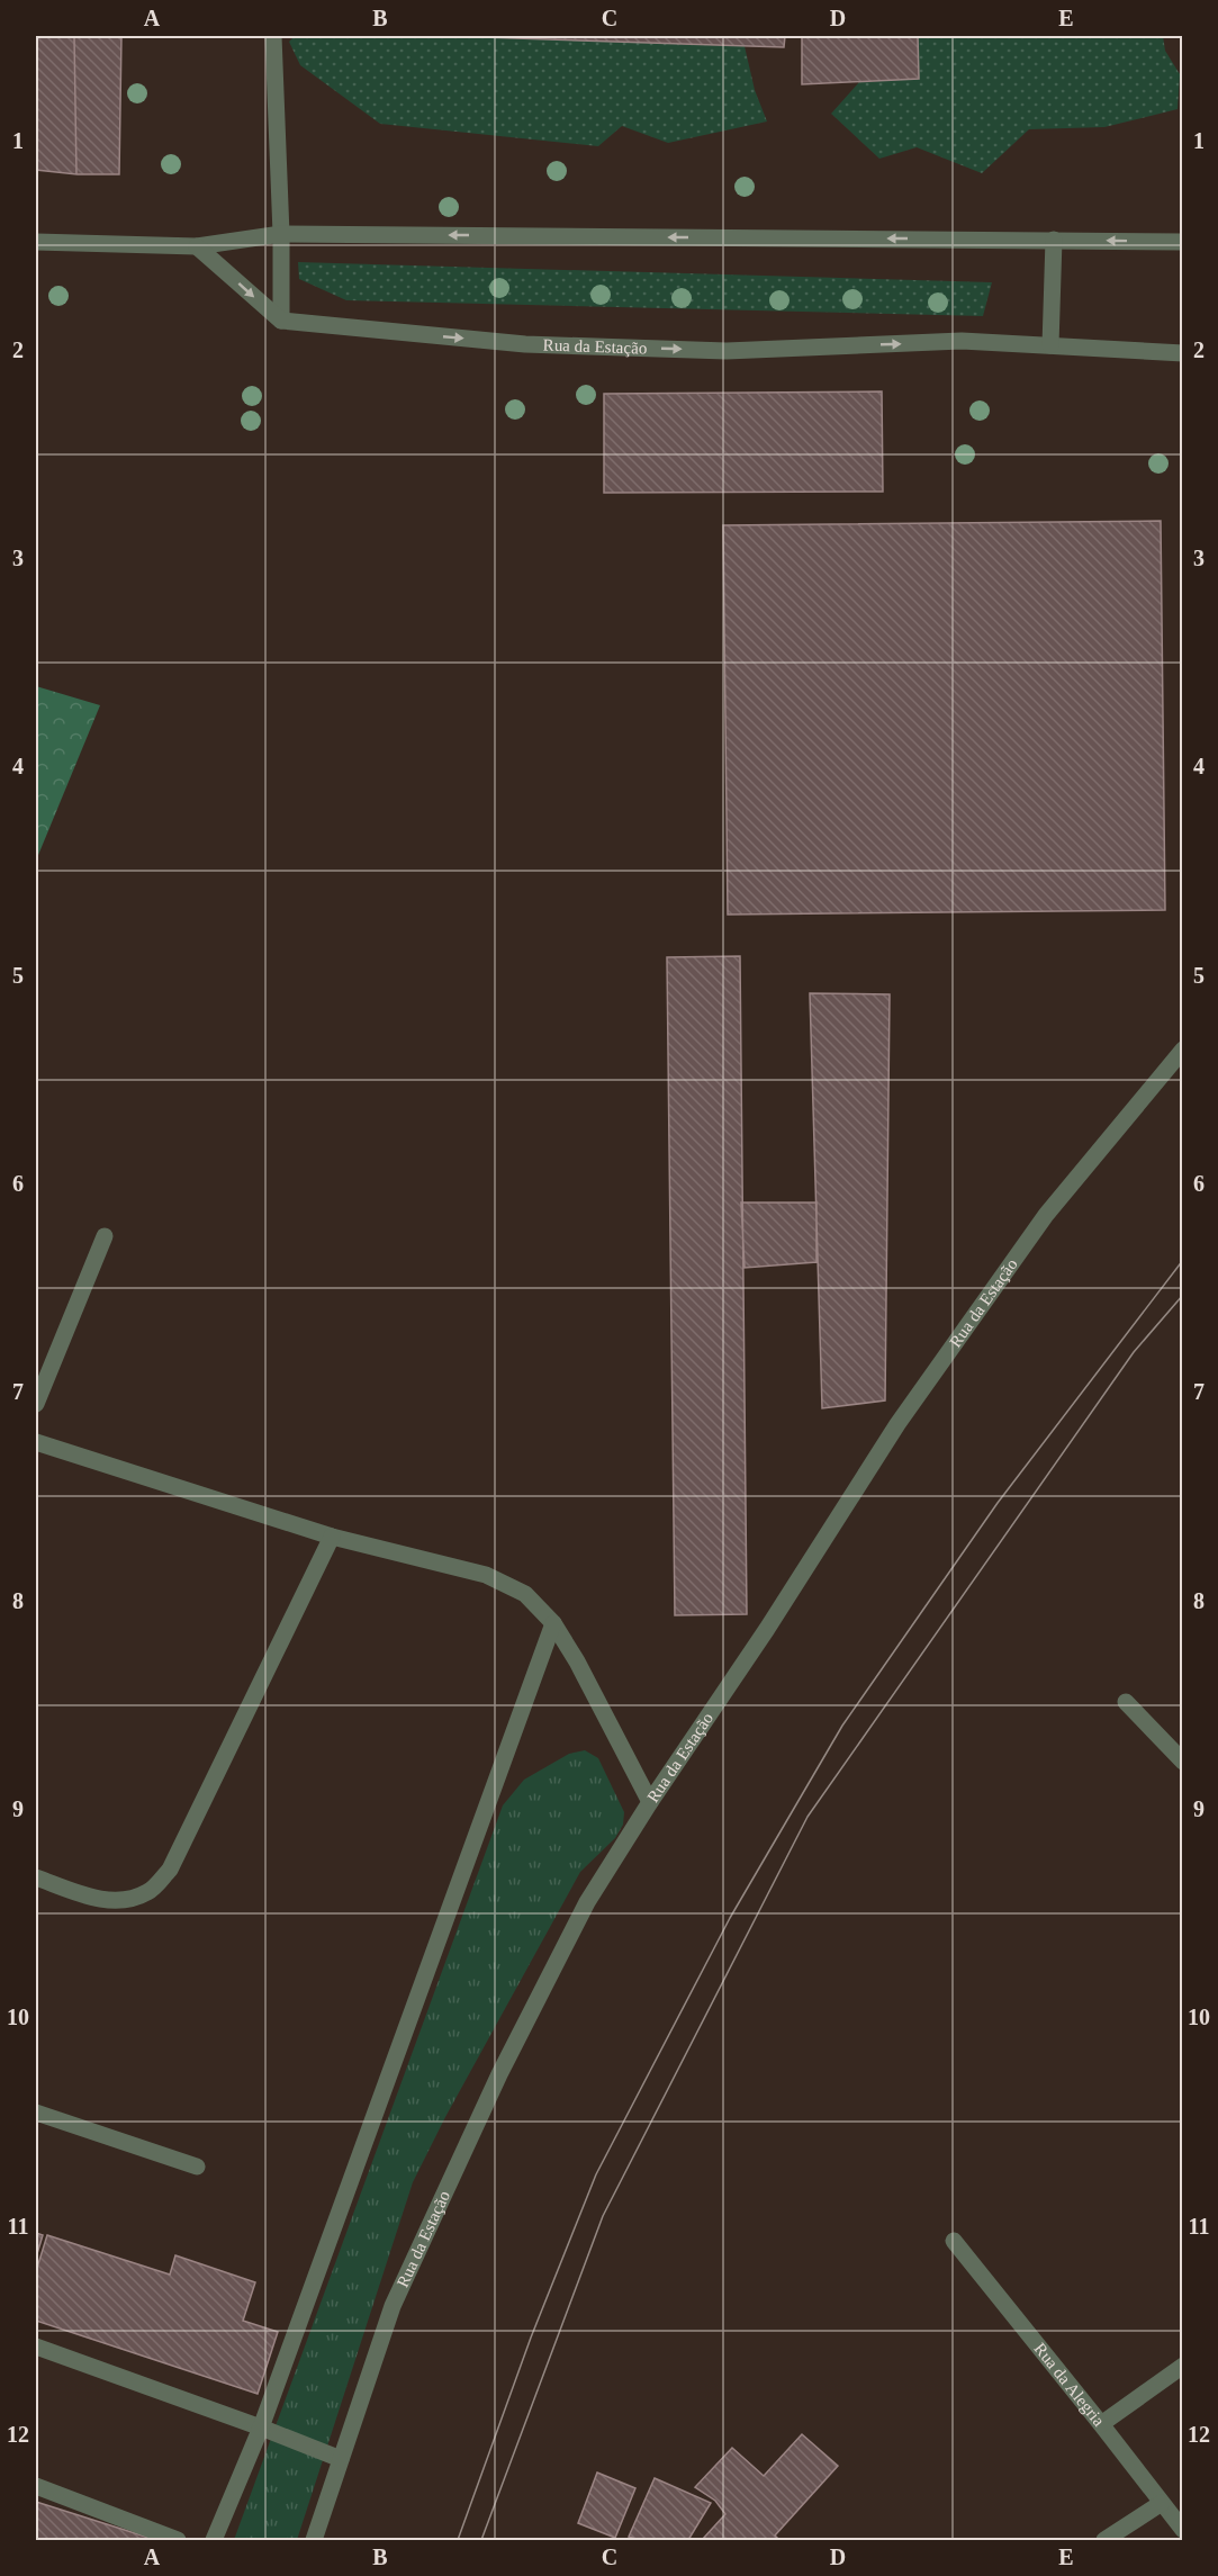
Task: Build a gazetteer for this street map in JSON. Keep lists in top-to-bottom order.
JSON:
{
  "streets": {
    "street": ["Rua da Estação", "Rua da Alegria"]
  },
  "grid": {
    "columns": [
      "A",
      "B",
      "C",
      "D",
      "E"
    ],
    "rows": [
      "1",
      "2",
      "3",
      "4",
      "5",
      "6",
      "7",
      "8",
      "9",
      "10",
      "11",
      "12"
    ]
  }
}
